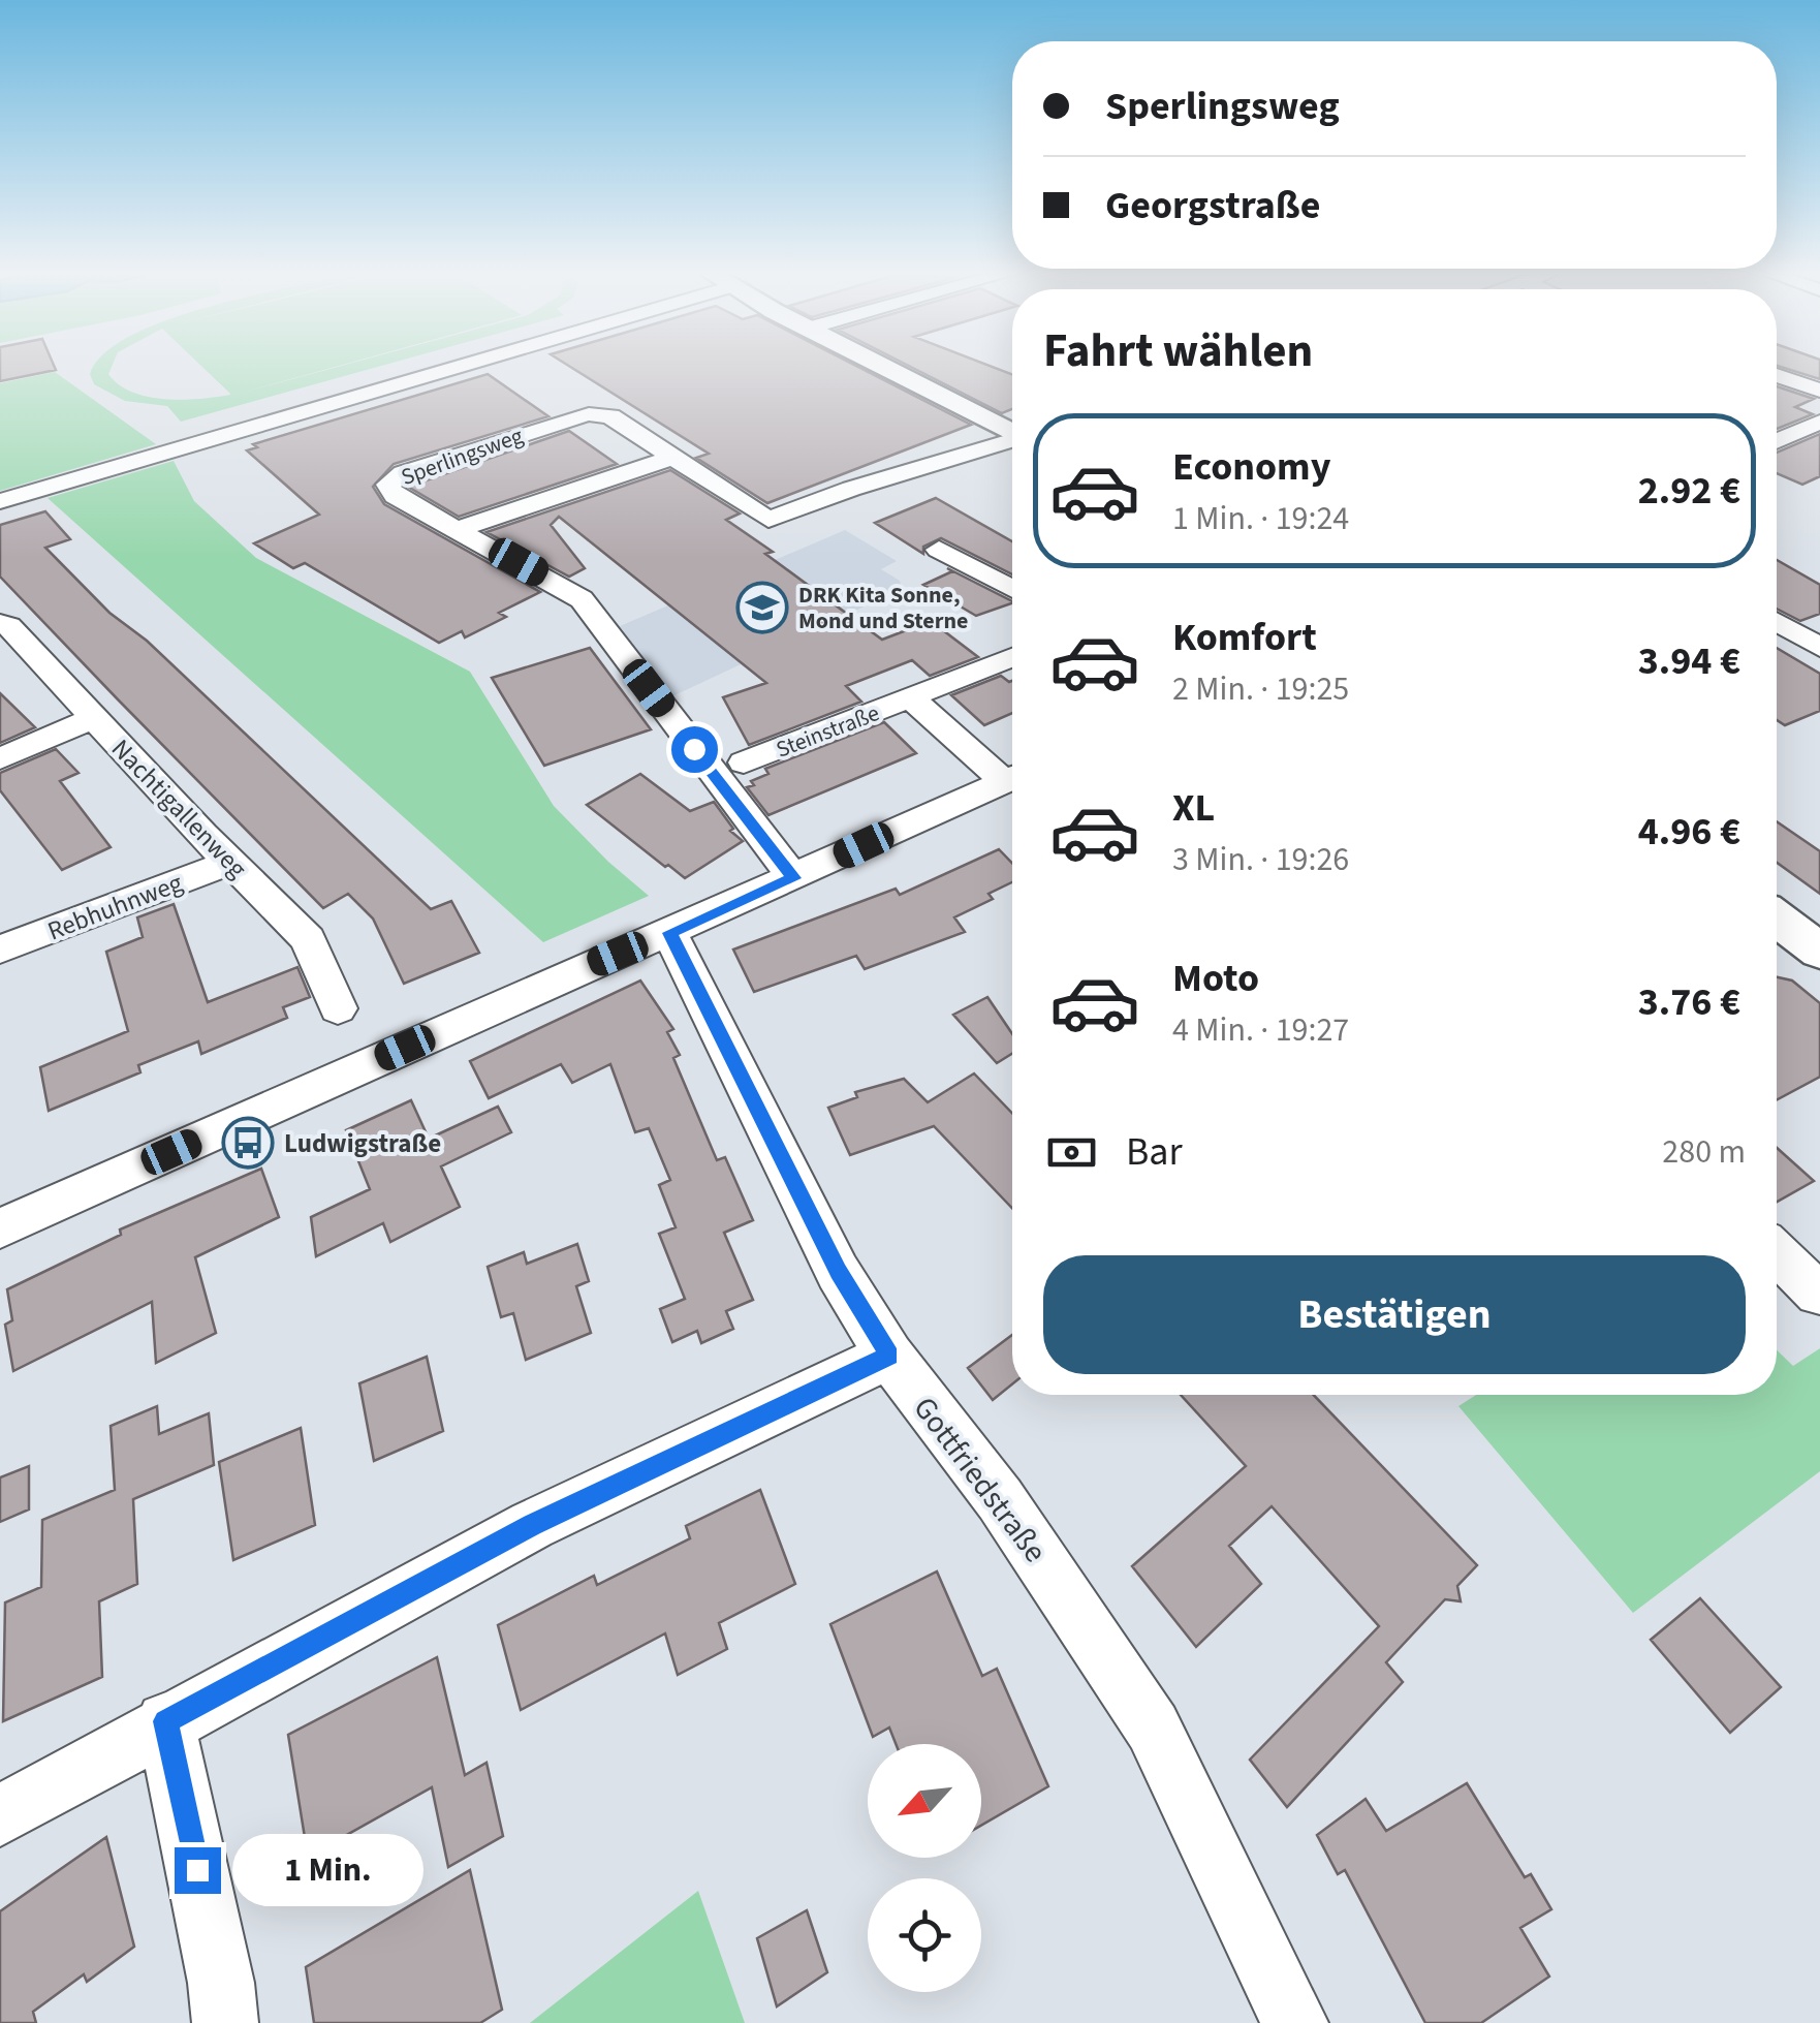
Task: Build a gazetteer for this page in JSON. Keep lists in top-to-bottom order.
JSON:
{
  "streets": {
    "street": [
      "Sperlingsweg",
      "Steinstraße",
      "Nachtigallenweg",
      "Rebhuhnweg",
      "Gottfriedstraße"
    ]
  },
  "crossings": [
    ["Sperlingsweg", "Steinstraße"],
    ["Steinstraße", "Gottfriedstraße"],
    ["Nachtigallenweg", "Rebhuhnweg"]
  ],
  "places": {
    "school or university": ["DRK Kita Sonne, Mond und Sterne"],
    "bus stop": ["Ludwigstraße"]
  },
  "north": "bottom left",
  "page": {
    "banner": ["Sperlingsweg", "Georgstraße"],
    "heading": "Fahrt wählen",
    "list": [
      {
        "name": "Economy",
        "note": "1 Min. · 19:24",
        "value": "2.92 €"
      },
      {
        "name": "Komfort",
        "note": "2 Min. · 19:25",
        "value": "3.94 €"
      },
      {
        "name": "XL",
        "note": "3 Min. · 19:26",
        "value": "4.96 €"
      },
      {
        "name": "Moto",
        "note": "4 Min. · 19:27",
        "value": "3.76 €"
      }
    ],
    "pay": ["Bar", "280 m"],
    "buttons": "Bestätigen",
    "bubble": "1 Min."
  }
}
